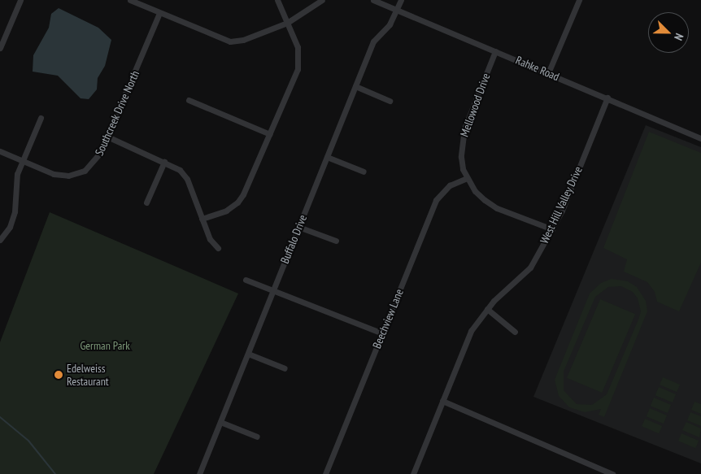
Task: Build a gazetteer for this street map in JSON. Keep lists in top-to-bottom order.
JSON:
{
  "streets": {
    "street": [
      "Rahke Road",
      "Mellowood Drive",
      "Southcreek Drive North",
      "West Hill Valley Drive",
      "Buffalo Drive",
      "Beechview Lane"
    ]
  },
  "crossings": [
    ["Rahke Road", "Mellowood Drive"],
    ["Rahke Road", "West Hill Valley Drive"],
    ["Rahke Road", "Buffalo Drive"],
    ["Mellowood Drive", "West Hill Valley Drive"],
    ["Mellowood Drive", "Beechview Lane"]
  ],
  "parks": ["German Park"],
  "places": ["Edelweiss Restaurant"],
  "north": "bottom right"
}
